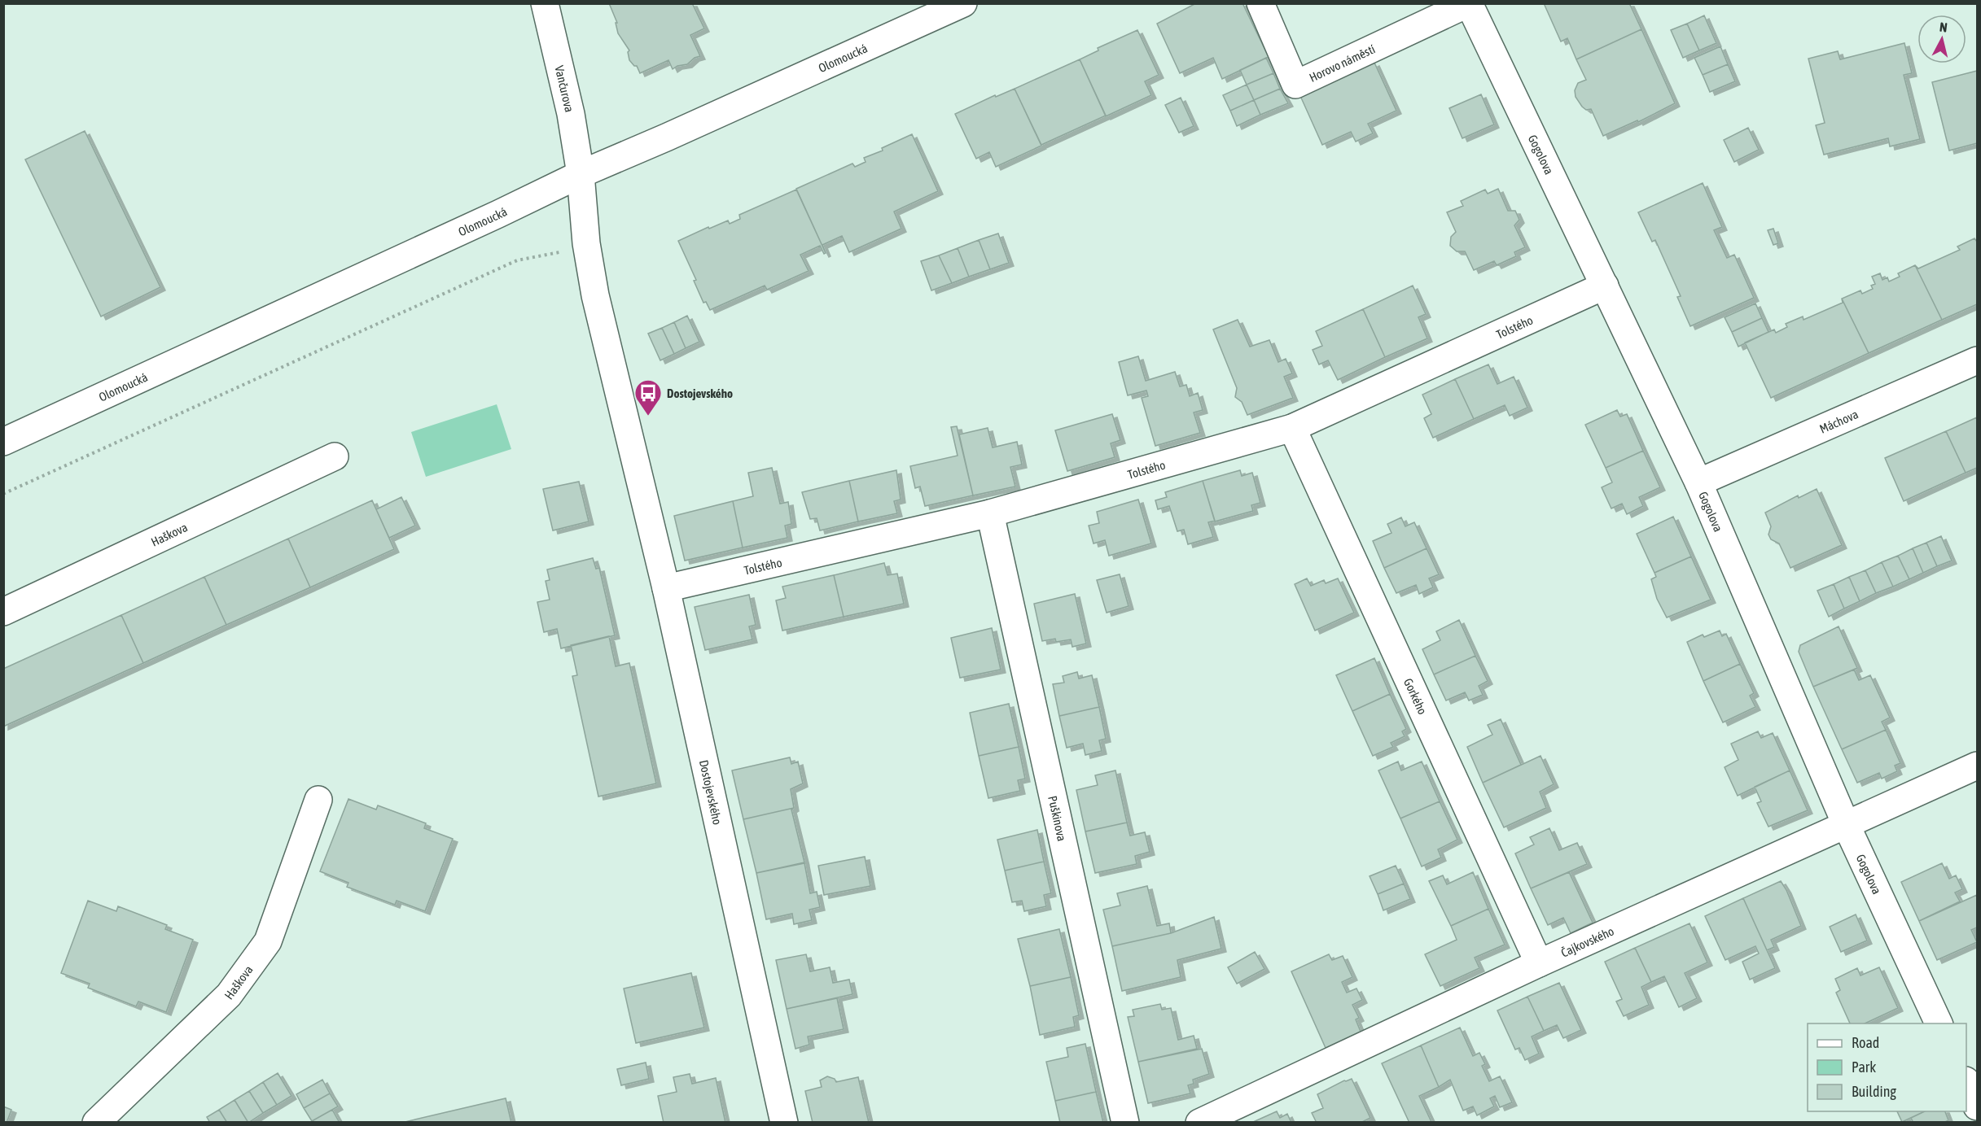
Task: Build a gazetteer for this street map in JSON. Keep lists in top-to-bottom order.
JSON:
{
  "streets": {
    "street": [
      "Olomoucká",
      "Horovo náměstí",
      "Vančurova",
      "Gogolova",
      "Tolstého",
      "Máchova",
      "Haškova",
      "Gorkého",
      "Dostojevského",
      "Puškinova",
      "Čajkovského"
    ]
  },
  "crossings": [
    ["Olomoucká", "Vančurova"],
    ["Olomoucká", "Dostojevského"],
    ["Horovo náměstí", "Gogolova"],
    ["Vančurova", "Dostojevského"],
    ["Gogolova", "Tolstého"],
    ["Gogolova", "Máchova"],
    ["Gogolova", "Čajkovského"],
    ["Tolstého", "Gorkého"],
    ["Tolstého", "Dostojevského"],
    ["Tolstého", "Puškinova"],
    ["Gorkého", "Čajkovského"]
  ],
  "places": {
    "bus stop": ["Dostojevského"]
  },
  "legend": ["Road", "Park", "Building"],
  "north": "top"
}
